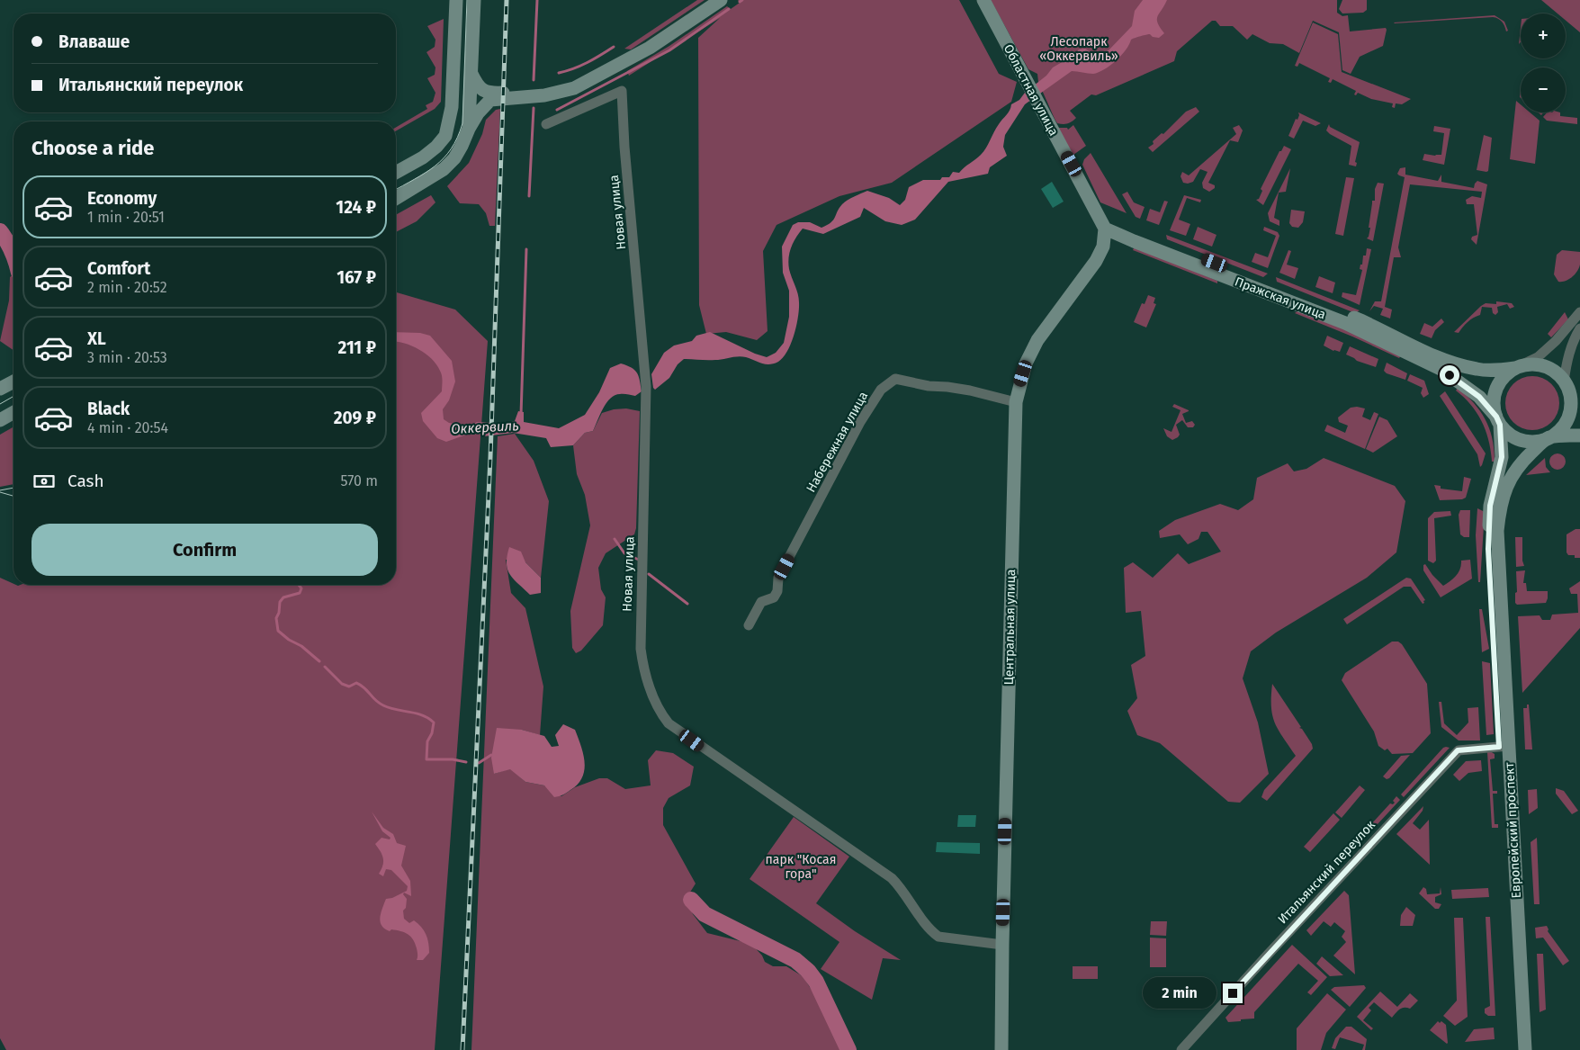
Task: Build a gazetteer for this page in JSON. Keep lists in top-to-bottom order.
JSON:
{
  "streets": {
    "street": [
      "Областная улица",
      "Новая улица",
      "Пражская улица",
      "Набережная улица",
      "Центральная улица",
      "Европейский проспект",
      "Итальянский переулок"
    ]
  },
  "crossings": [
    ["Областная улица", "Пражская улица"],
    ["Областная улица", "Центральная улица"],
    ["Новая улица", "Центральная улица"],
    ["Пражская улица", "Центральная улица"],
    ["Пражская улица", "Европейский проспект"],
    ["Набережная улица", "Центральная улица"],
    ["Европейский проспект", "Итальянский переулок"]
  ],
  "water": ["Оккервиль"],
  "parks": ["Лесопарк «Оккервиль»", "парк \"Косая гора\""],
  "page": {
    "map_buttons": ["+", "−"],
    "banner": ["Влаваше", "Итальянский переулок"],
    "heading": "Choose a ride",
    "list": [
      {
        "name": "Economy",
        "note": "1 min · 20:51",
        "value": "124 ₽"
      },
      {
        "name": "Comfort",
        "note": "2 min · 20:52",
        "value": "167 ₽"
      },
      {
        "name": "XL",
        "note": "3 min · 20:53",
        "value": "211 ₽"
      },
      {
        "name": "Black",
        "note": "4 min · 20:54",
        "value": "209 ₽"
      }
    ],
    "pay": ["Cash", "570 m"],
    "buttons": "Confirm",
    "bubble": "2 min"
  }
}
